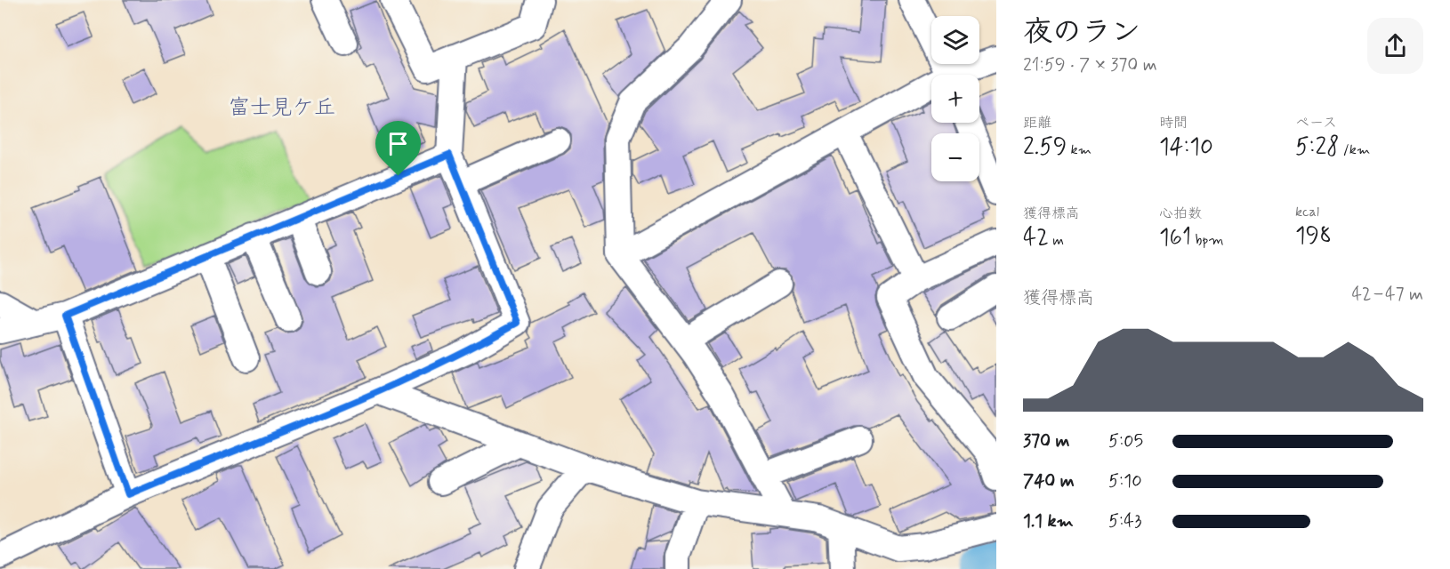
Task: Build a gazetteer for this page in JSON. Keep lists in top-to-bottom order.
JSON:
{
  "districts": ["富士見ケ丘"],
  "page": {
    "heading": ["夜のラン", "21:59 · 7 × 370 m"],
    "map_buttons": ["+", "−"],
    "stats": [
      ["距離", "2.59 km"],
      ["時間", "14:10"],
      ["ペース", "5:28 /km"],
      ["獲得標高", "42 m"],
      ["心拍数", "161 bpm"],
      ["kcal", "198"]
    ],
    "chart": ["獲得標高", "42–47 m"],
    "list": [
      {
        "name": "370 m",
        "note": "5:05"
      },
      {
        "name": "740 m",
        "note": "5:10"
      },
      {
        "name": "1.1 km",
        "note": "5:43"
      }
    ]
  }
}
